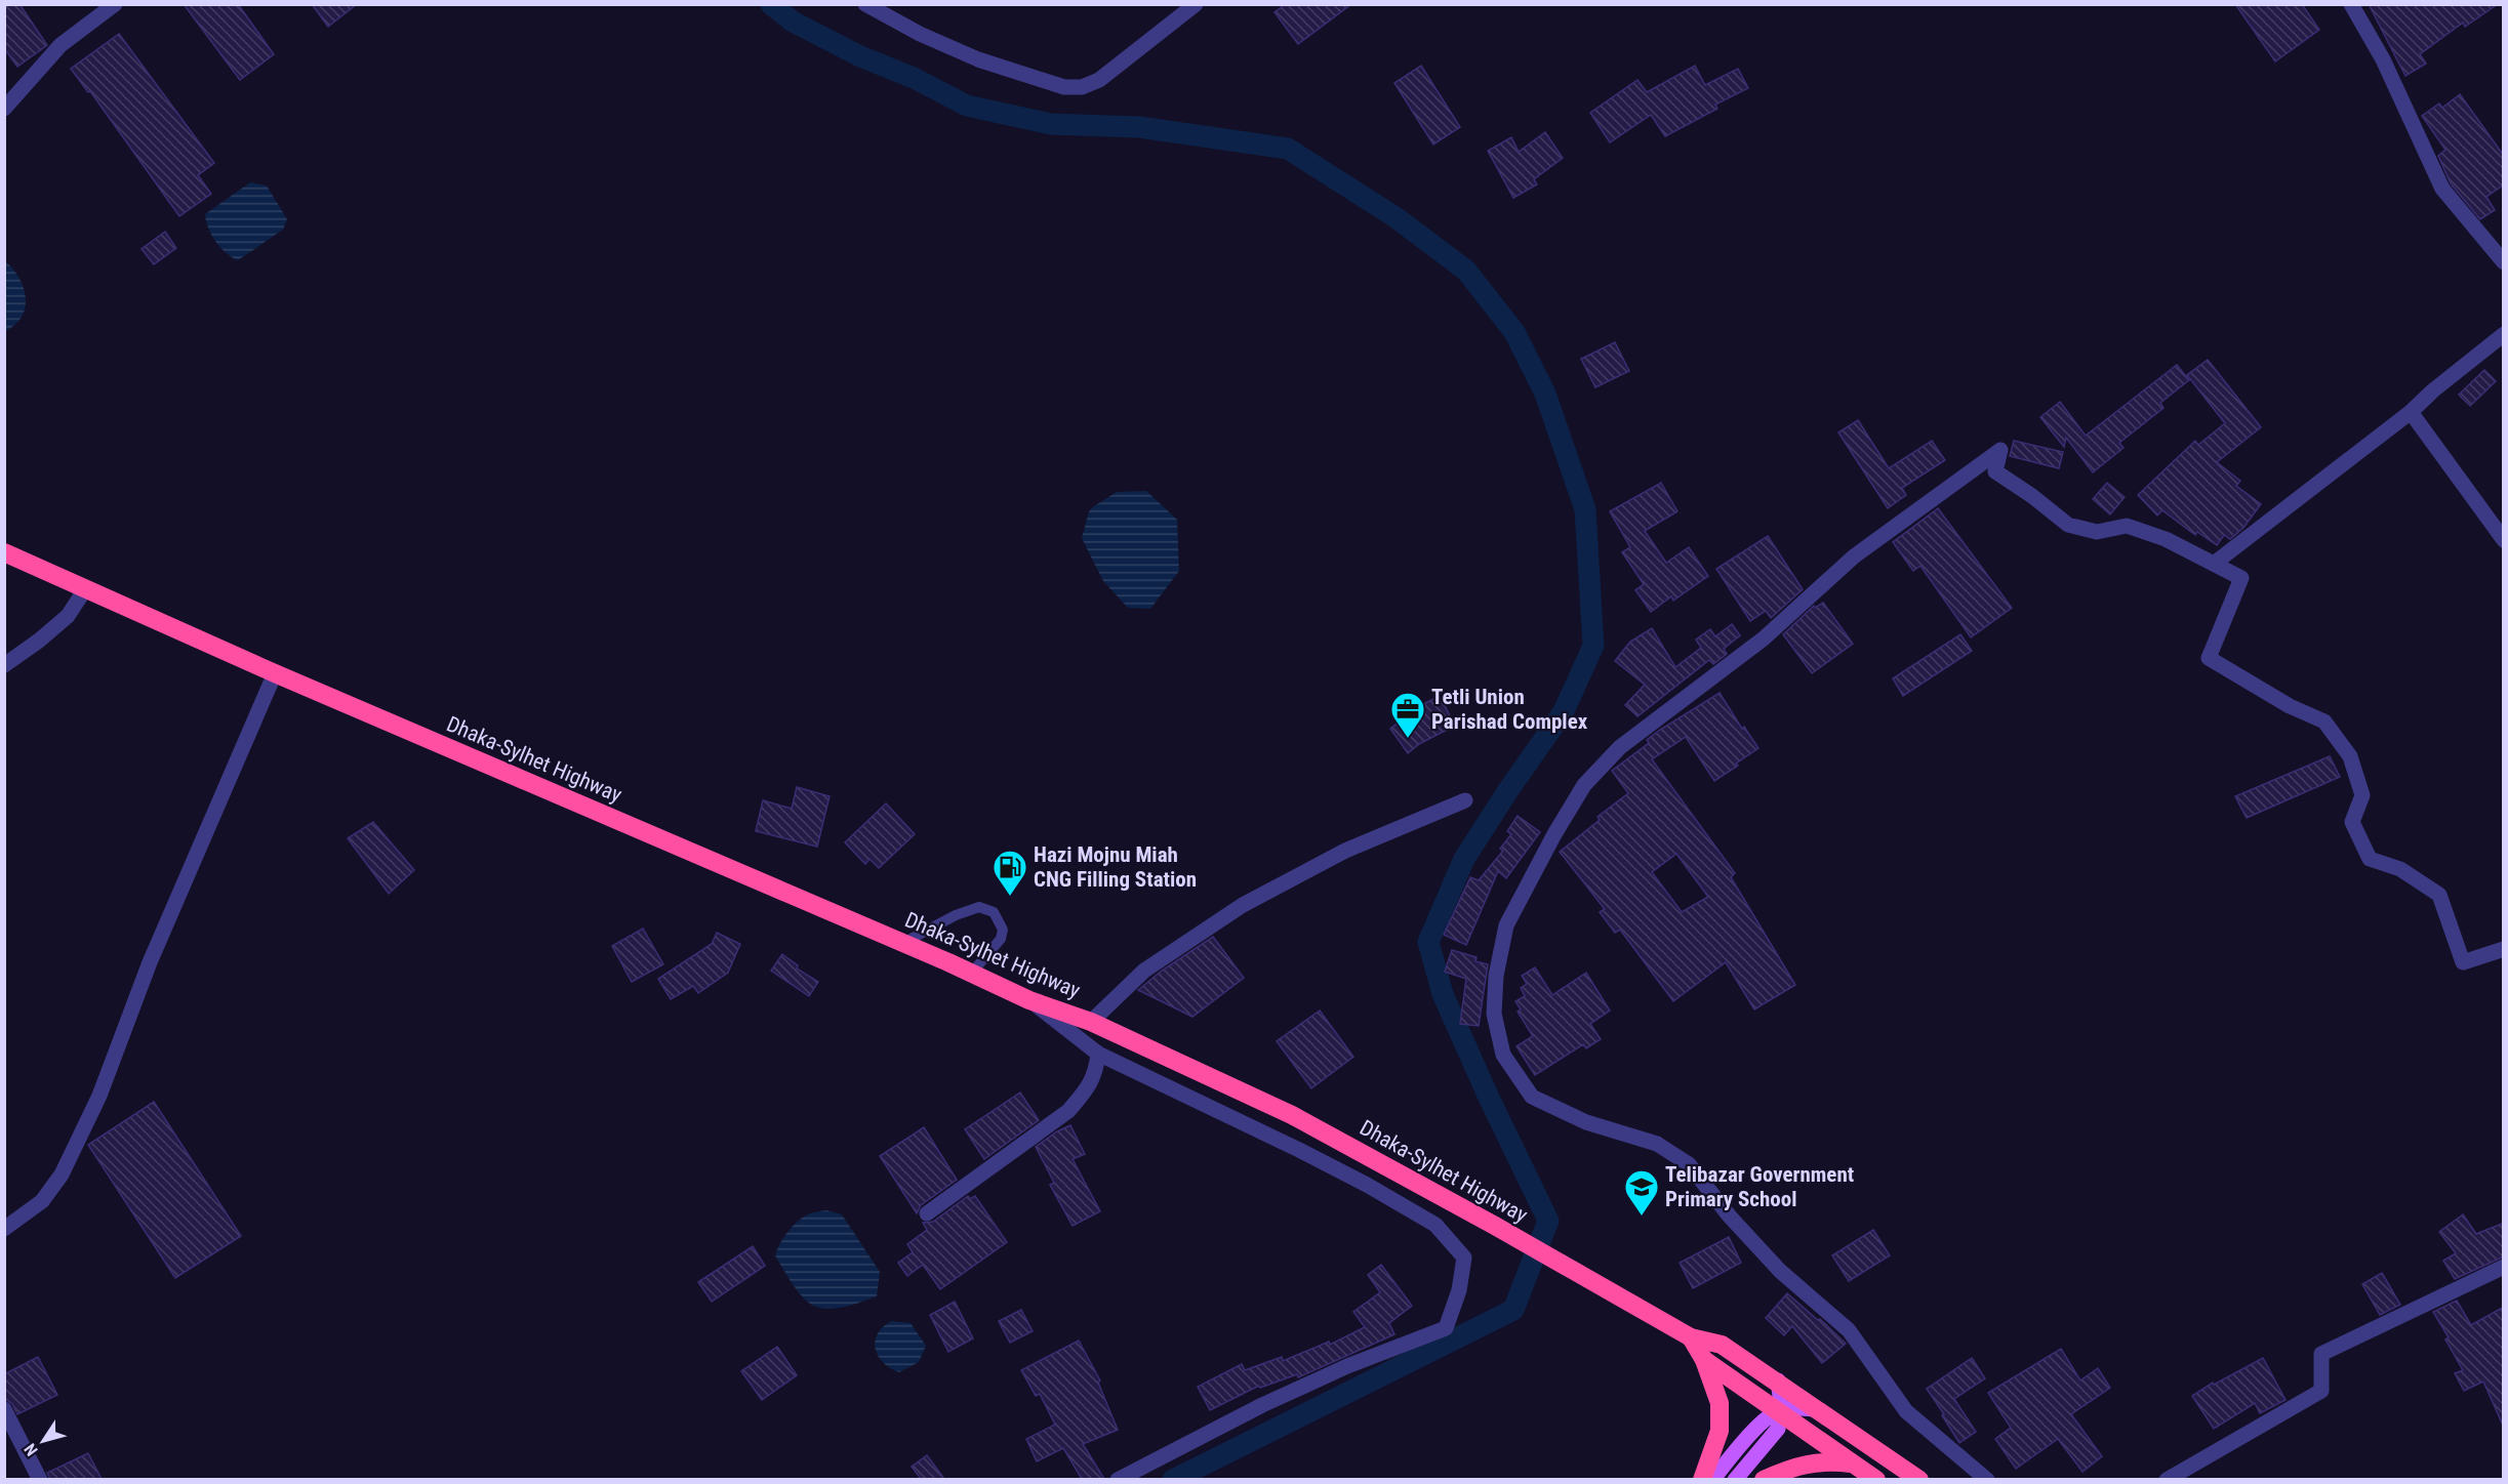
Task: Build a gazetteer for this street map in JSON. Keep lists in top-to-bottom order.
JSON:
{
  "streets": {
    "highway": ["Dhaka-Sylhet Highway"]
  },
  "places": {
    "office": ["Tetli Union Parishad Complex"],
    "fuel station": ["Hazi Mojnu Miah CNG Filling Station"],
    "school or university": ["Telibazar Government Primary School"]
  },
  "north": "bottom left"
}
